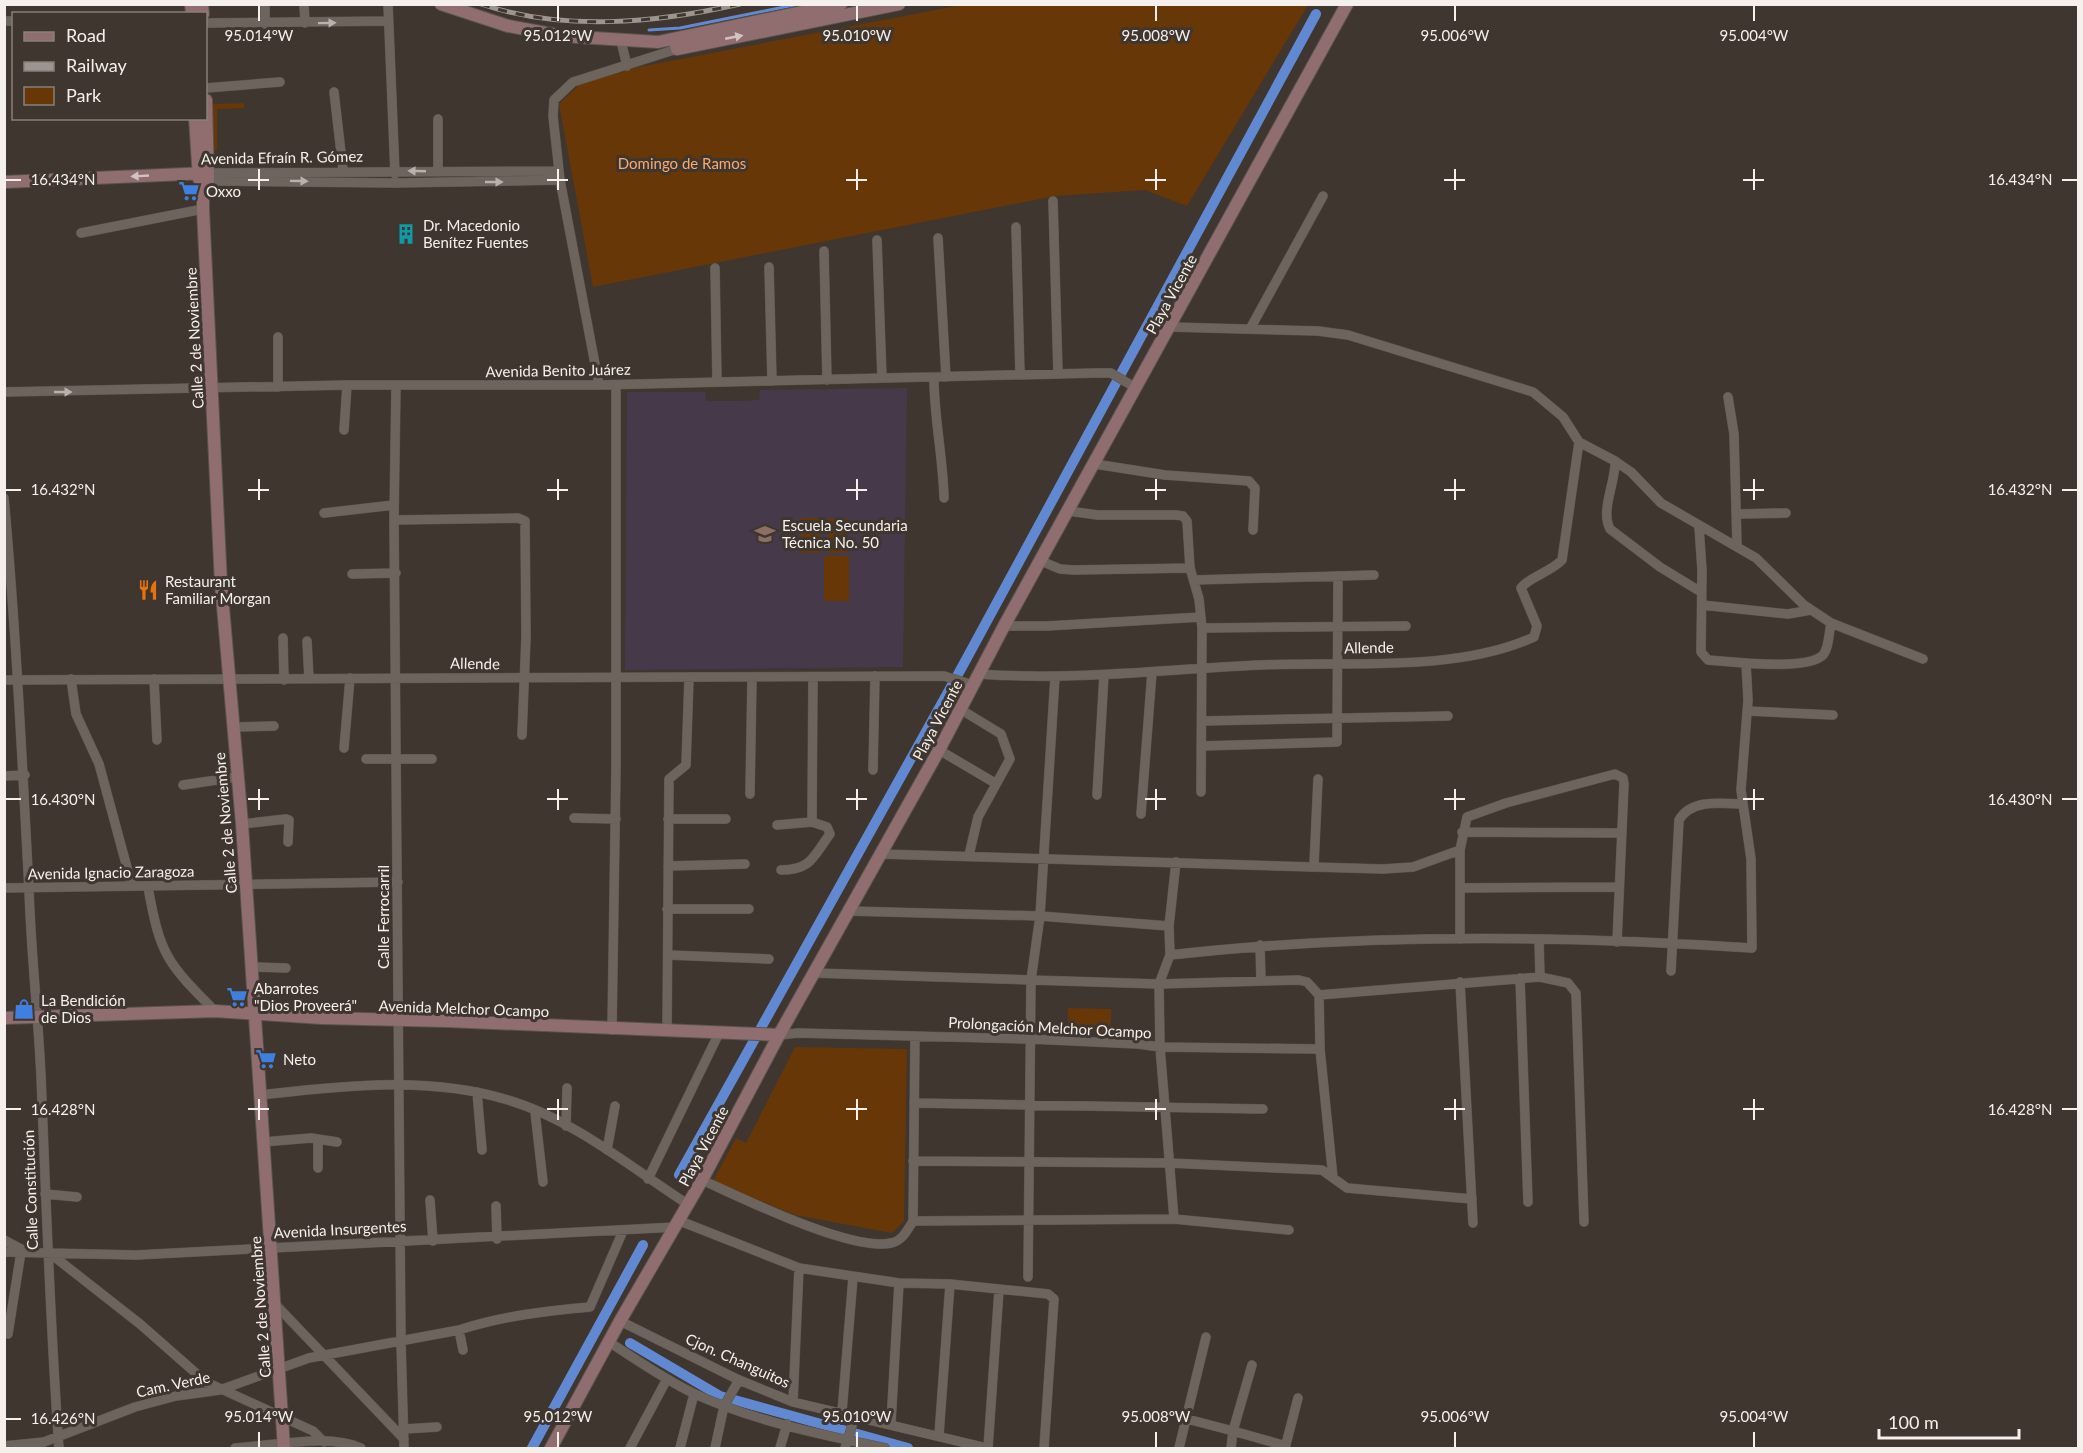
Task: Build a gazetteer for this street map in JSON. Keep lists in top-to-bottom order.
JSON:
{
  "streets": {
    "street": [
      "Avenida Efraín R. Gómez",
      "Playa Vicente",
      "Calle 2 de Noviembre",
      "Avenida Benito Juárez",
      "Allende",
      "Avenida Ignacio Zaragoza",
      "Calle Ferrocarril",
      "Avenida Melchor Ocampo",
      "Prolongación Melchor Ocampo",
      "Calle Constitución",
      "Avenida Insurgentes",
      "Cjon. Changuitos",
      "Cam. Verde"
    ]
  },
  "crossings": [
    ["Avenida Efraín R. Gómez", "Calle 2 de Noviembre"],
    ["Playa Vicente", "Avenida Benito Juárez"],
    ["Playa Vicente", "Allende"],
    ["Playa Vicente", "Avenida Melchor Ocampo"],
    ["Playa Vicente", "Prolongación Melchor Ocampo"],
    ["Playa Vicente", "Avenida Insurgentes"],
    ["Playa Vicente", "Cjon. Changuitos"],
    ["Calle 2 de Noviembre", "Avenida Benito Juárez"],
    ["Calle 2 de Noviembre", "Allende"],
    ["Calle 2 de Noviembre", "Avenida Ignacio Zaragoza"],
    ["Calle 2 de Noviembre", "Avenida Melchor Ocampo"],
    ["Calle 2 de Noviembre", "Avenida Insurgentes"],
    ["Calle 2 de Noviembre", "Cam. Verde"],
    ["Avenida Benito Juárez", "Calle Ferrocarril"],
    ["Allende", "Calle Ferrocarril"],
    ["Allende", "Calle Constitución"],
    ["Avenida Ignacio Zaragoza", "Calle Ferrocarril"],
    ["Avenida Ignacio Zaragoza", "Calle Constitución"],
    ["Calle Ferrocarril", "Avenida Melchor Ocampo"],
    ["Calle Ferrocarril", "Avenida Insurgentes"],
    ["Avenida Melchor Ocampo", "Prolongación Melchor Ocampo"],
    ["Avenida Melchor Ocampo", "Calle Constitución"],
    ["Calle Constitución", "Avenida Insurgentes"],
    ["Calle Constitución", "Cam. Verde"]
  ],
  "parks": ["Domingo de Ramos"],
  "places": {
    "supermarket": ["Oxxo", "Abarrotes \"Dios Proveerá\"", "Neto"],
    "building": ["Dr. Macedonio Benítez Fuentes"],
    "school or university": ["Escuela Secundaria Técnica No. 50"],
    "restaurant": ["Restaurant Familiar Morgan"],
    "shop": ["La Bendición de Dios"]
  },
  "legend": ["Road", "Railway", "Park"],
  "scale_bar": "100 m",
  "coordinates": [
    "95.014°W",
    "95.012°W",
    "95.010°W",
    "95.008°W",
    "95.006°W",
    "95.004°W",
    "16.434°N",
    "16.432°N",
    "16.430°N",
    "16.428°N",
    "16.426°N"
  ]
}
